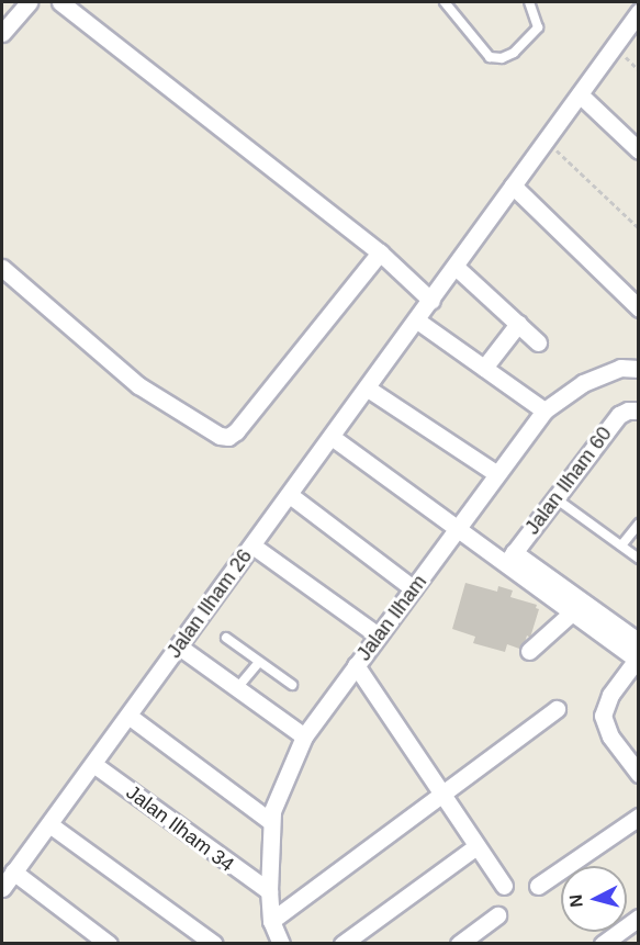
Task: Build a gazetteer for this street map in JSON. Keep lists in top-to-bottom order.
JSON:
{
  "streets": {
    "street": [
      "Jalan Ilham 60",
      "Jalan Ilham 26",
      "Jalan Ilham",
      "Jalan Ilham 34"
    ]
  },
  "crossings": [
    ["Jalan Ilham 26", "Jalan Ilham 34"],
    ["Jalan Ilham", "Jalan Ilham 34"]
  ],
  "north": "left"
}
